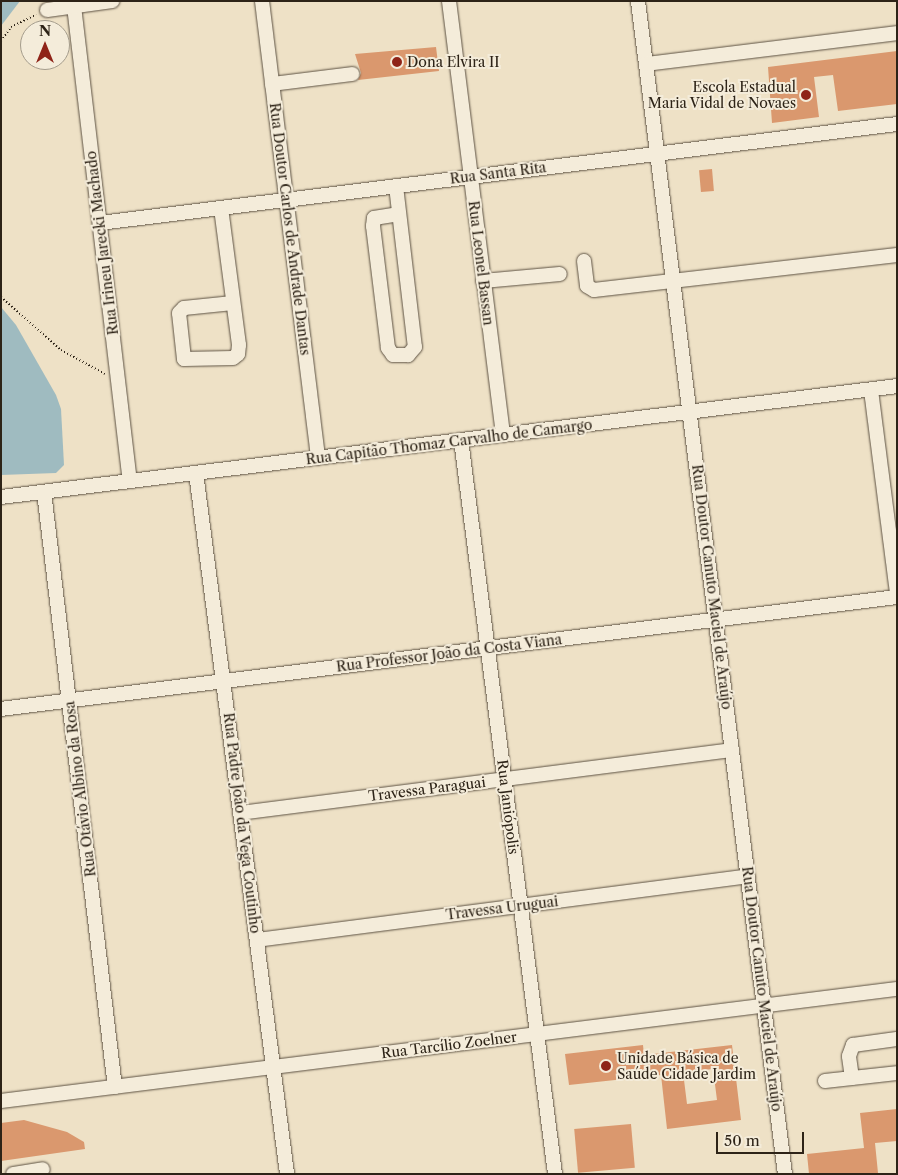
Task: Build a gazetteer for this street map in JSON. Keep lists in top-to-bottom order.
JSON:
{
  "streets": {
    "street": [
      "Rua Santa Rita",
      "Rua Doutor Carlos de Andrade Dantas",
      "Rua Irineu Jarecki Machado",
      "Rua Leonel Bassan",
      "Rua Capitão Thomaz Carvalho de Camargo",
      "Rua Doutor Canuto Maciel de Araújo",
      "Rua Professor João da Costa Viana",
      "Rua Otávio Albino da Rosa",
      "Travessa Paraguai",
      "Rua Janiópolis",
      "Rua Padre João da Vega Coutinho",
      "Travessa Uruguai",
      "Rua Tarcílio Zoelner"
    ]
  },
  "crossings": [
    ["Rua Santa Rita", "Rua Doutor Carlos de Andrade Dantas"],
    ["Rua Santa Rita", "Rua Irineu Jarecki Machado"],
    ["Rua Santa Rita", "Rua Leonel Bassan"],
    ["Rua Santa Rita", "Rua Doutor Canuto Maciel de Araújo"],
    ["Rua Doutor Carlos de Andrade Dantas", "Rua Capitão Thomaz Carvalho de Camargo"],
    ["Rua Irineu Jarecki Machado", "Rua Capitão Thomaz Carvalho de Camargo"],
    ["Rua Leonel Bassan", "Rua Capitão Thomaz Carvalho de Camargo"],
    ["Rua Capitão Thomaz Carvalho de Camargo", "Rua Doutor Canuto Maciel de Araújo"],
    ["Rua Capitão Thomaz Carvalho de Camargo", "Rua Otávio Albino da Rosa"],
    ["Rua Capitão Thomaz Carvalho de Camargo", "Rua Janiópolis"],
    ["Rua Capitão Thomaz Carvalho de Camargo", "Rua Padre João da Vega Coutinho"],
    ["Rua Doutor Canuto Maciel de Araújo", "Rua Professor João da Costa Viana"],
    ["Rua Doutor Canuto Maciel de Araújo", "Travessa Paraguai"],
    ["Rua Doutor Canuto Maciel de Araújo", "Travessa Uruguai"],
    ["Rua Doutor Canuto Maciel de Araújo", "Rua Tarcílio Zoelner"],
    ["Rua Professor João da Costa Viana", "Rua Otávio Albino da Rosa"],
    ["Rua Professor João da Costa Viana", "Rua Janiópolis"],
    ["Rua Professor João da Costa Viana", "Rua Padre João da Vega Coutinho"],
    ["Rua Otávio Albino da Rosa", "Rua Tarcílio Zoelner"],
    ["Travessa Paraguai", "Rua Janiópolis"],
    ["Travessa Paraguai", "Rua Padre João da Vega Coutinho"],
    ["Rua Janiópolis", "Travessa Uruguai"],
    ["Rua Janiópolis", "Rua Tarcílio Zoelner"],
    ["Rua Padre João da Vega Coutinho", "Travessa Uruguai"],
    ["Rua Padre João da Vega Coutinho", "Rua Tarcílio Zoelner"]
  ],
  "places": ["Dona Elvira II", "Escola Estadual Maria Vidal de Novaes", "Unidade Básica de Saúde Cidade Jardim"],
  "scale_bar": "50 m",
  "north": "top"
}
